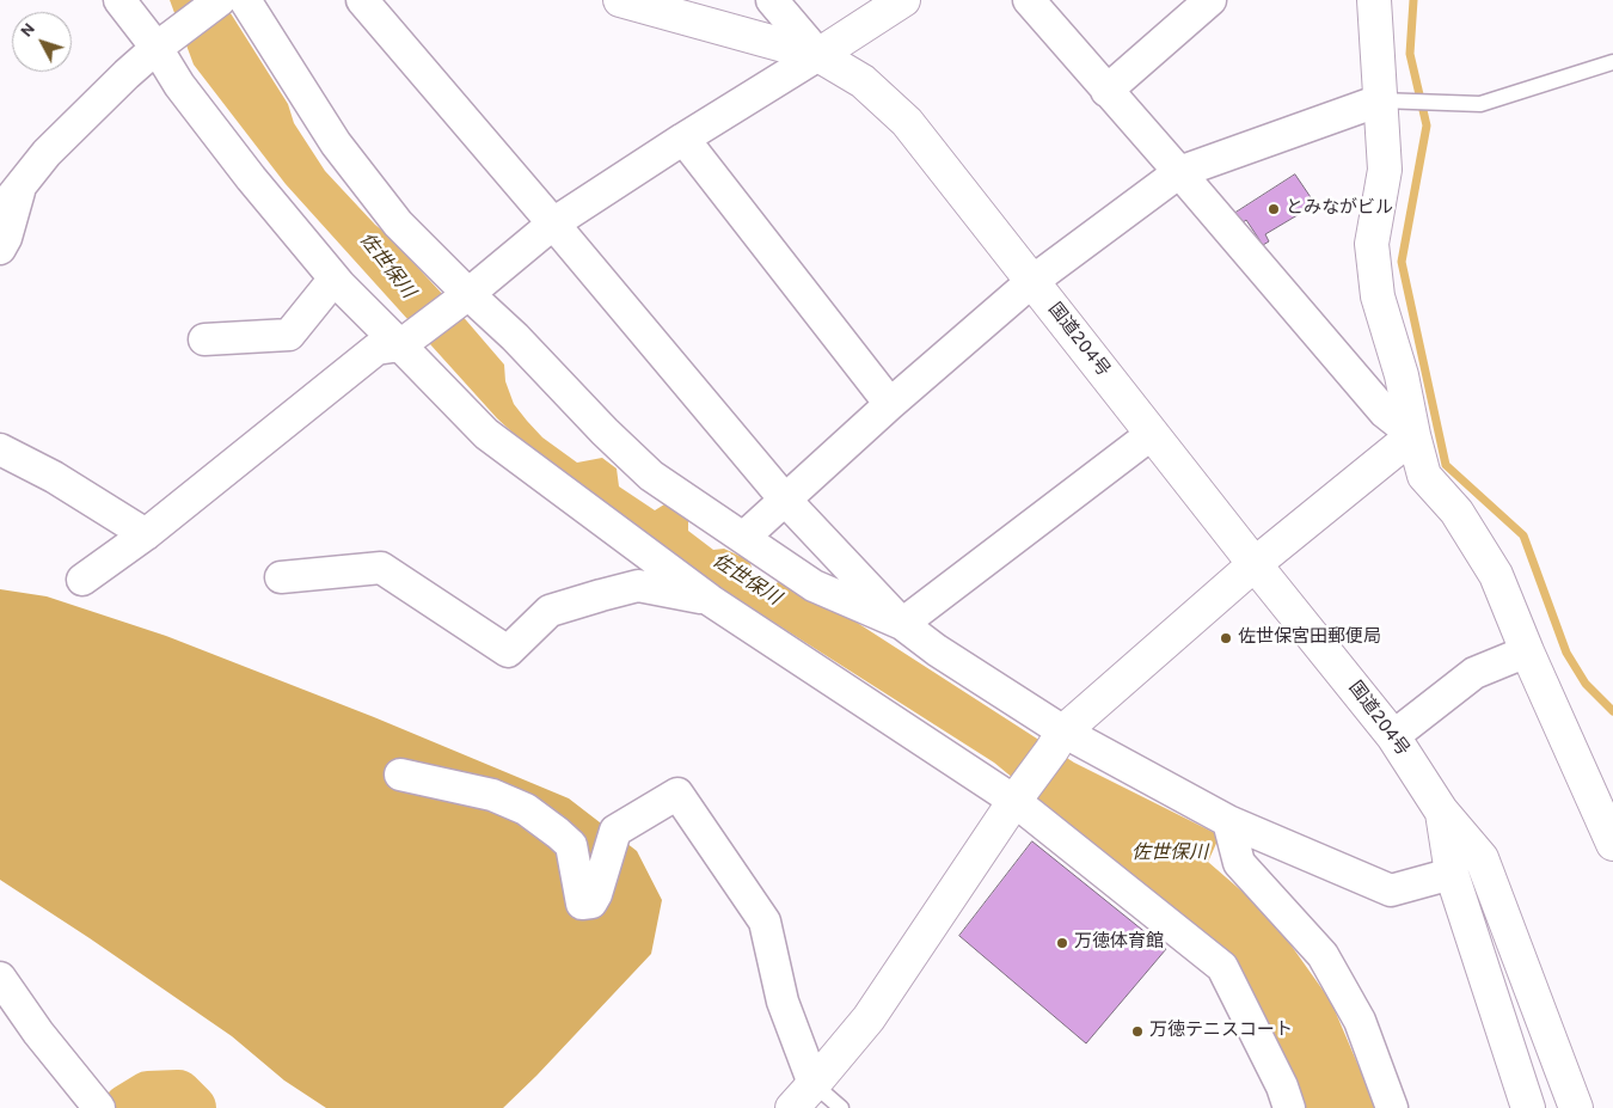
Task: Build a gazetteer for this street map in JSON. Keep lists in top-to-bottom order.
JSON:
{
  "streets": {
    "main road": ["国道204号"]
  },
  "water": ["佐世保川"],
  "places": [
    "とみながビル",
    "佐世保宮田郵便局",
    "万徳体育館",
    "万徳テニスコート"
  ],
  "north": "top left"
}
